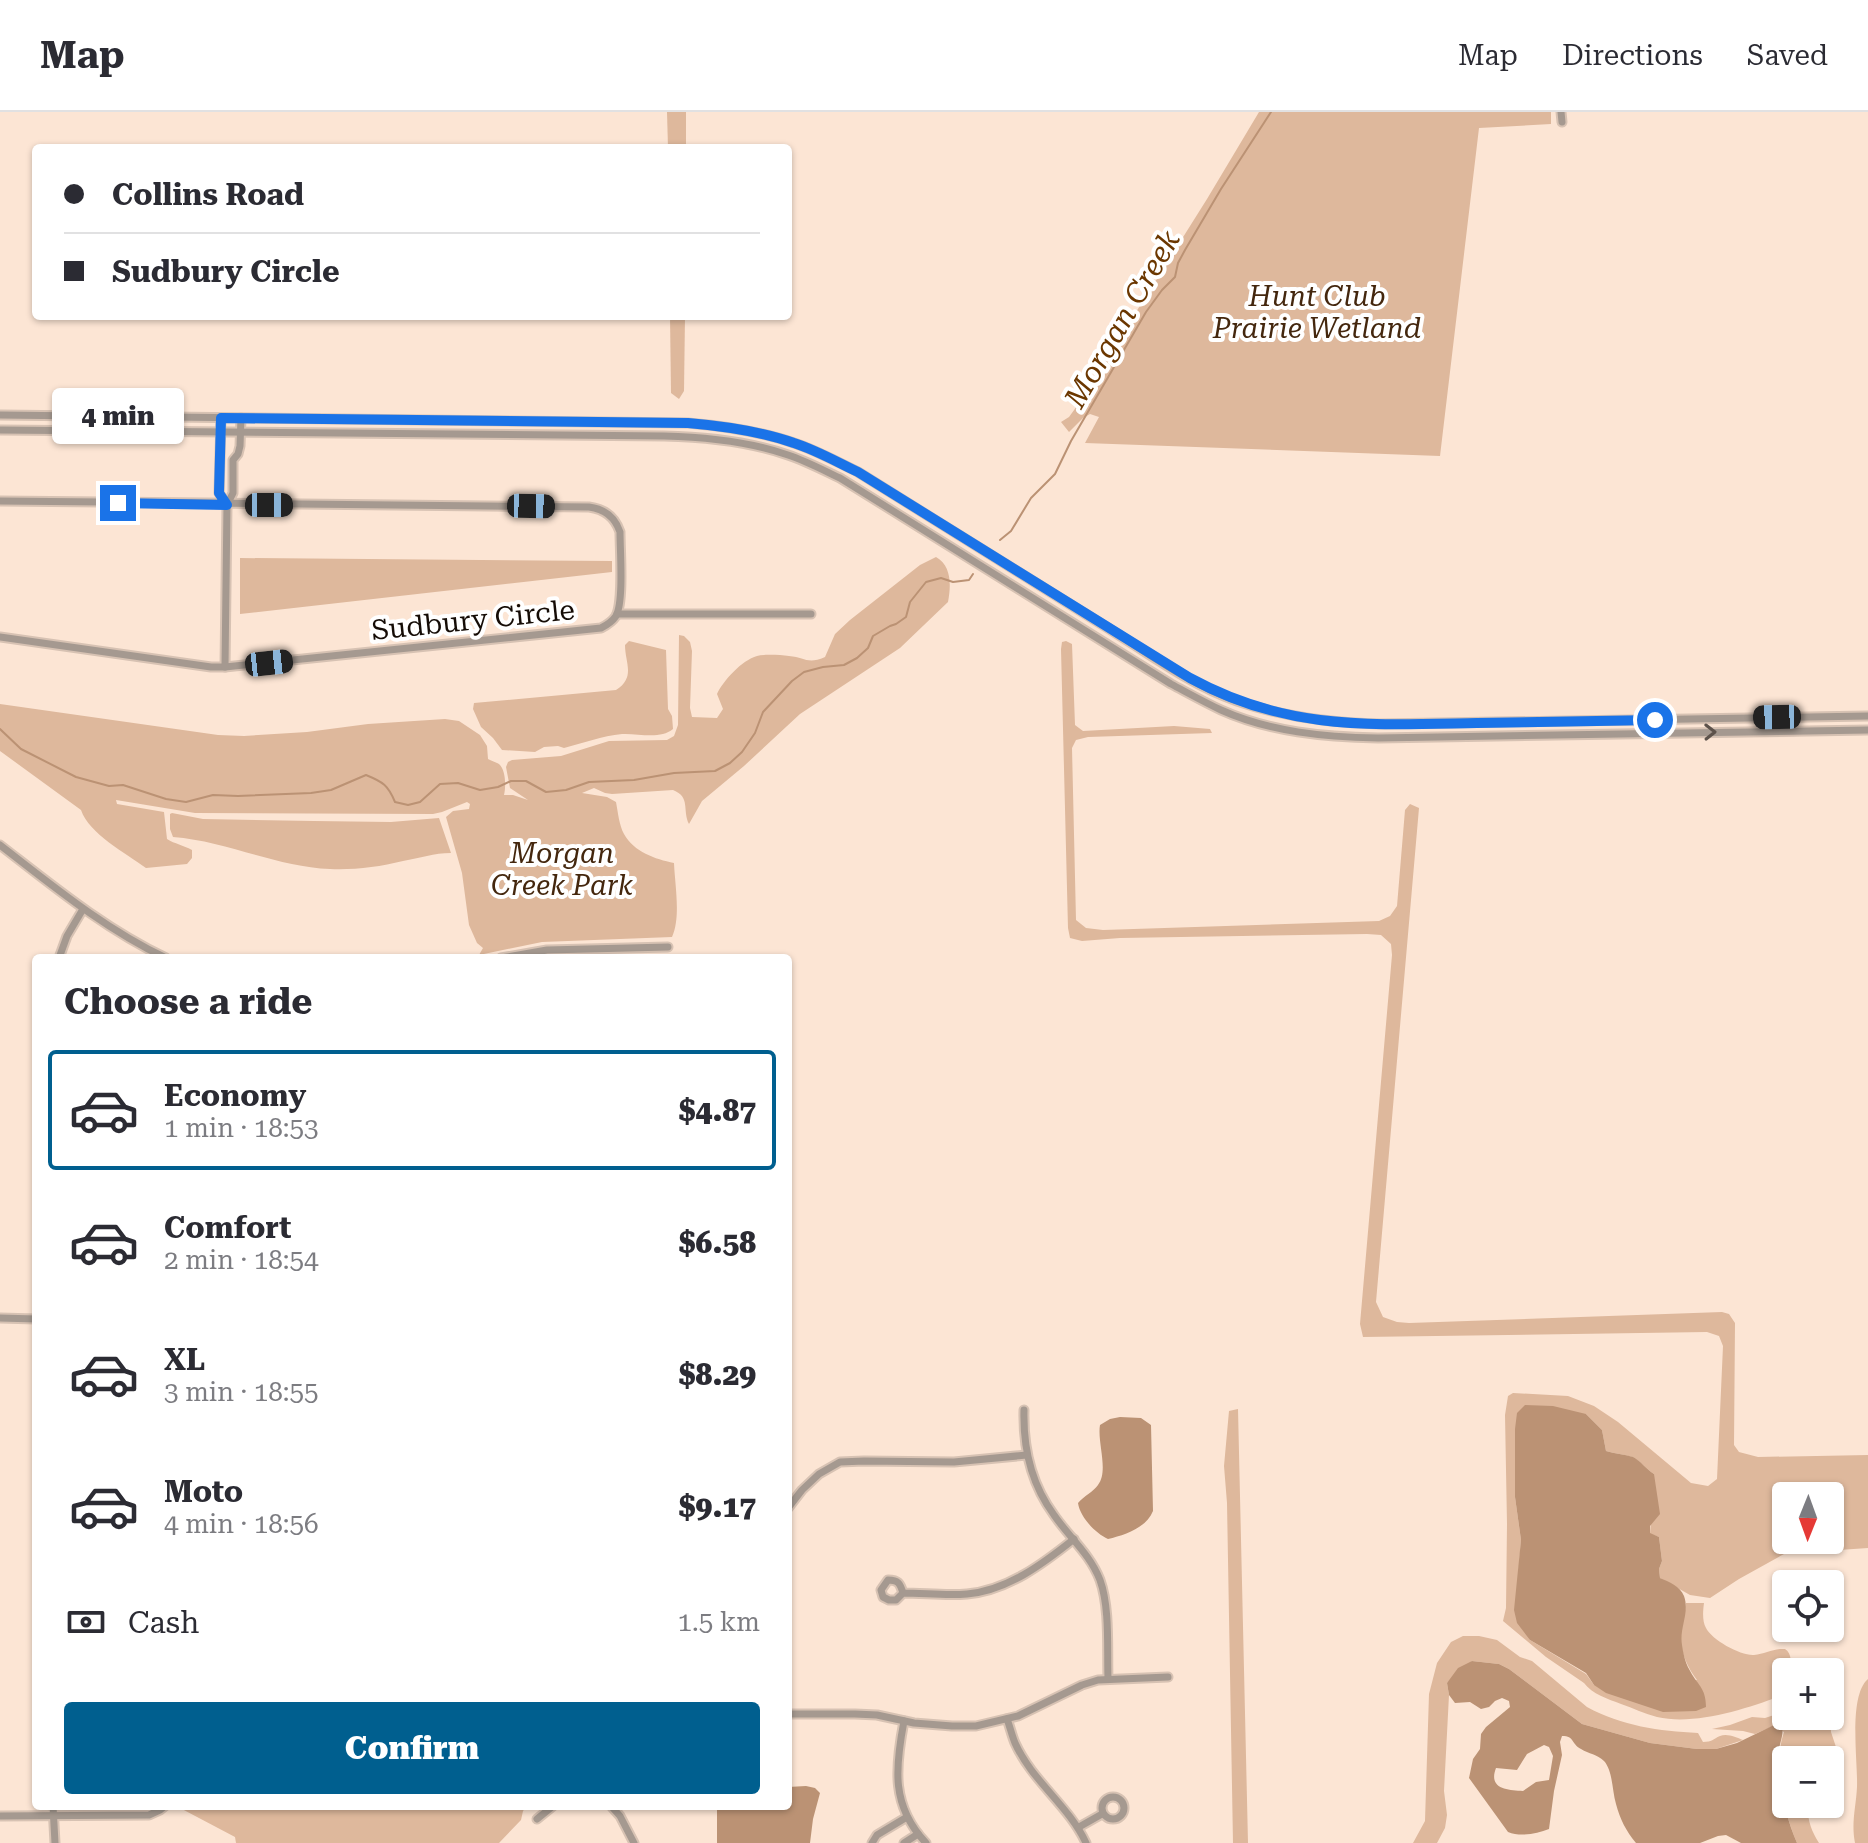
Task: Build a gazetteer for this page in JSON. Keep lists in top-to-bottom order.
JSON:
{
  "streets": {
    "street": ["Sudbury Circle"]
  },
  "water": ["Morgan Creek"],
  "parks": ["Hunt Club Prairie Wetland", "Morgan Creek Park"],
  "north": "bottom",
  "page": {
    "header": "Map",
    "nav": ["Map", "Directions", "Saved"],
    "banner": ["Collins Road", "Sudbury Circle"],
    "bubble": "4 min",
    "heading": "Choose a ride",
    "list": [
      {
        "name": "Economy",
        "note": "1 min · 18:53",
        "value": "$4.87"
      },
      {
        "name": "Comfort",
        "note": "2 min · 18:54",
        "value": "$6.58"
      },
      {
        "name": "XL",
        "note": "3 min · 18:55",
        "value": "$8.29"
      },
      {
        "name": "Moto",
        "note": "4 min · 18:56",
        "value": "$9.17"
      }
    ],
    "map_buttons": ["+", "−"],
    "pay": ["Cash", "1.5 km"],
    "buttons": "Confirm"
  }
}
